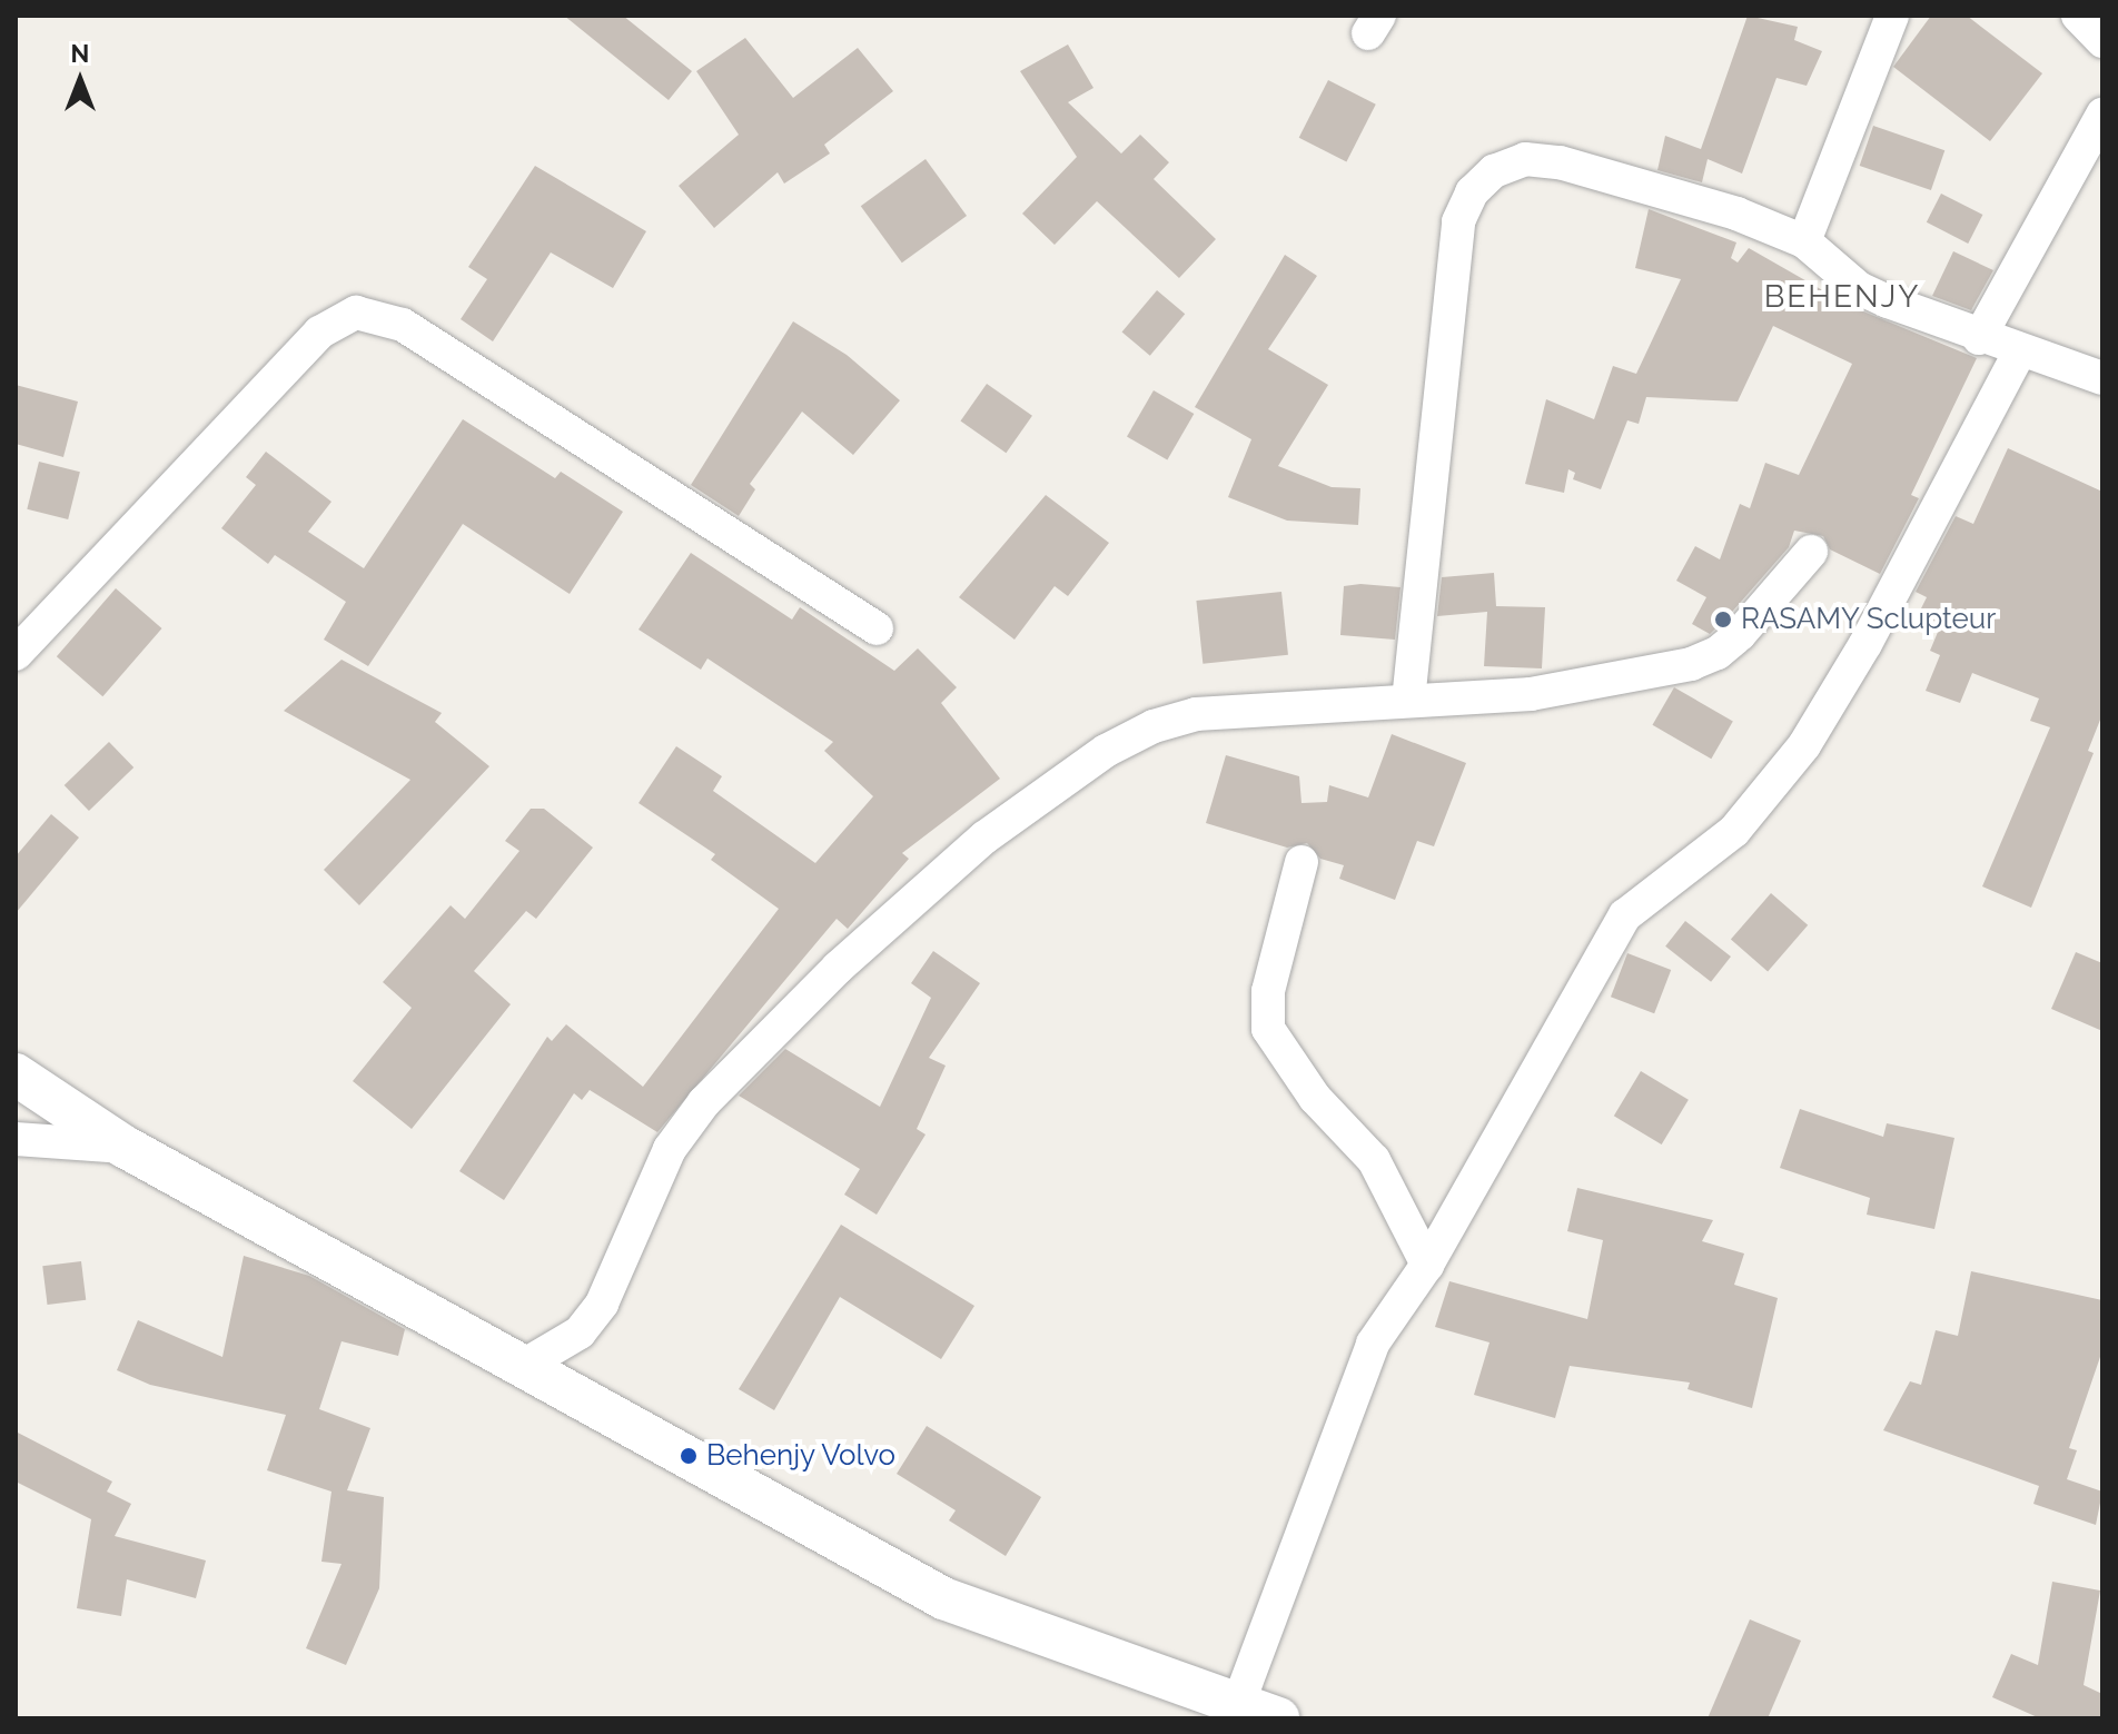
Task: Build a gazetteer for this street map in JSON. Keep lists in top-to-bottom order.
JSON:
{
  "districts": ["BEHENJY"],
  "places": ["RASAMY Sclupteur", "Behenjy Volvo"],
  "north": "top"
}
